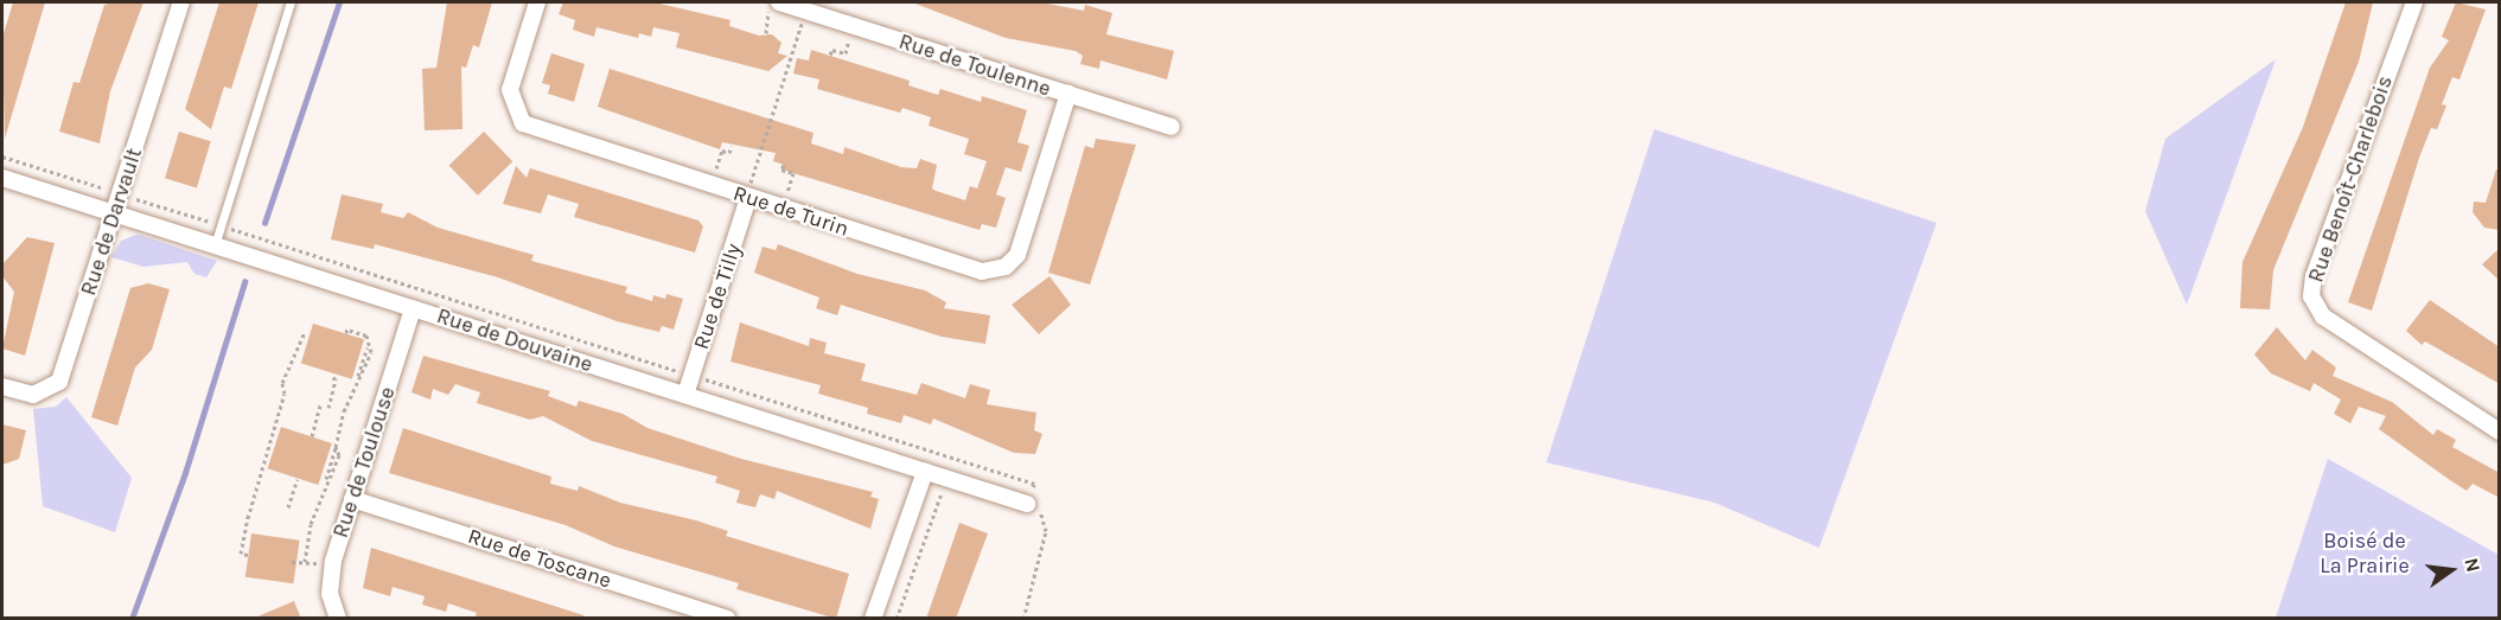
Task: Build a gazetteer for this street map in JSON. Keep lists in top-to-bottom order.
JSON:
{
  "streets": {
    "street": [
      "Rue de Toulenne",
      "Rue Benoît-Charlebois",
      "Rue de Turin",
      "Rue de Darvault",
      "Rue de Tilly",
      "Rue de Douvaine",
      "Rue de Toulouse",
      "Rue de Toscane"
    ]
  },
  "crossings": [
    ["Rue de Toulenne", "Rue de Turin"],
    ["Rue de Turin", "Rue de Tilly"],
    ["Rue de Darvault", "Rue de Douvaine"],
    ["Rue de Tilly", "Rue de Douvaine"],
    ["Rue de Douvaine", "Rue de Toulouse"],
    ["Rue de Toulouse", "Rue de Toscane"]
  ],
  "parks": ["Boisé de La Prairie"],
  "north": "right"
}
